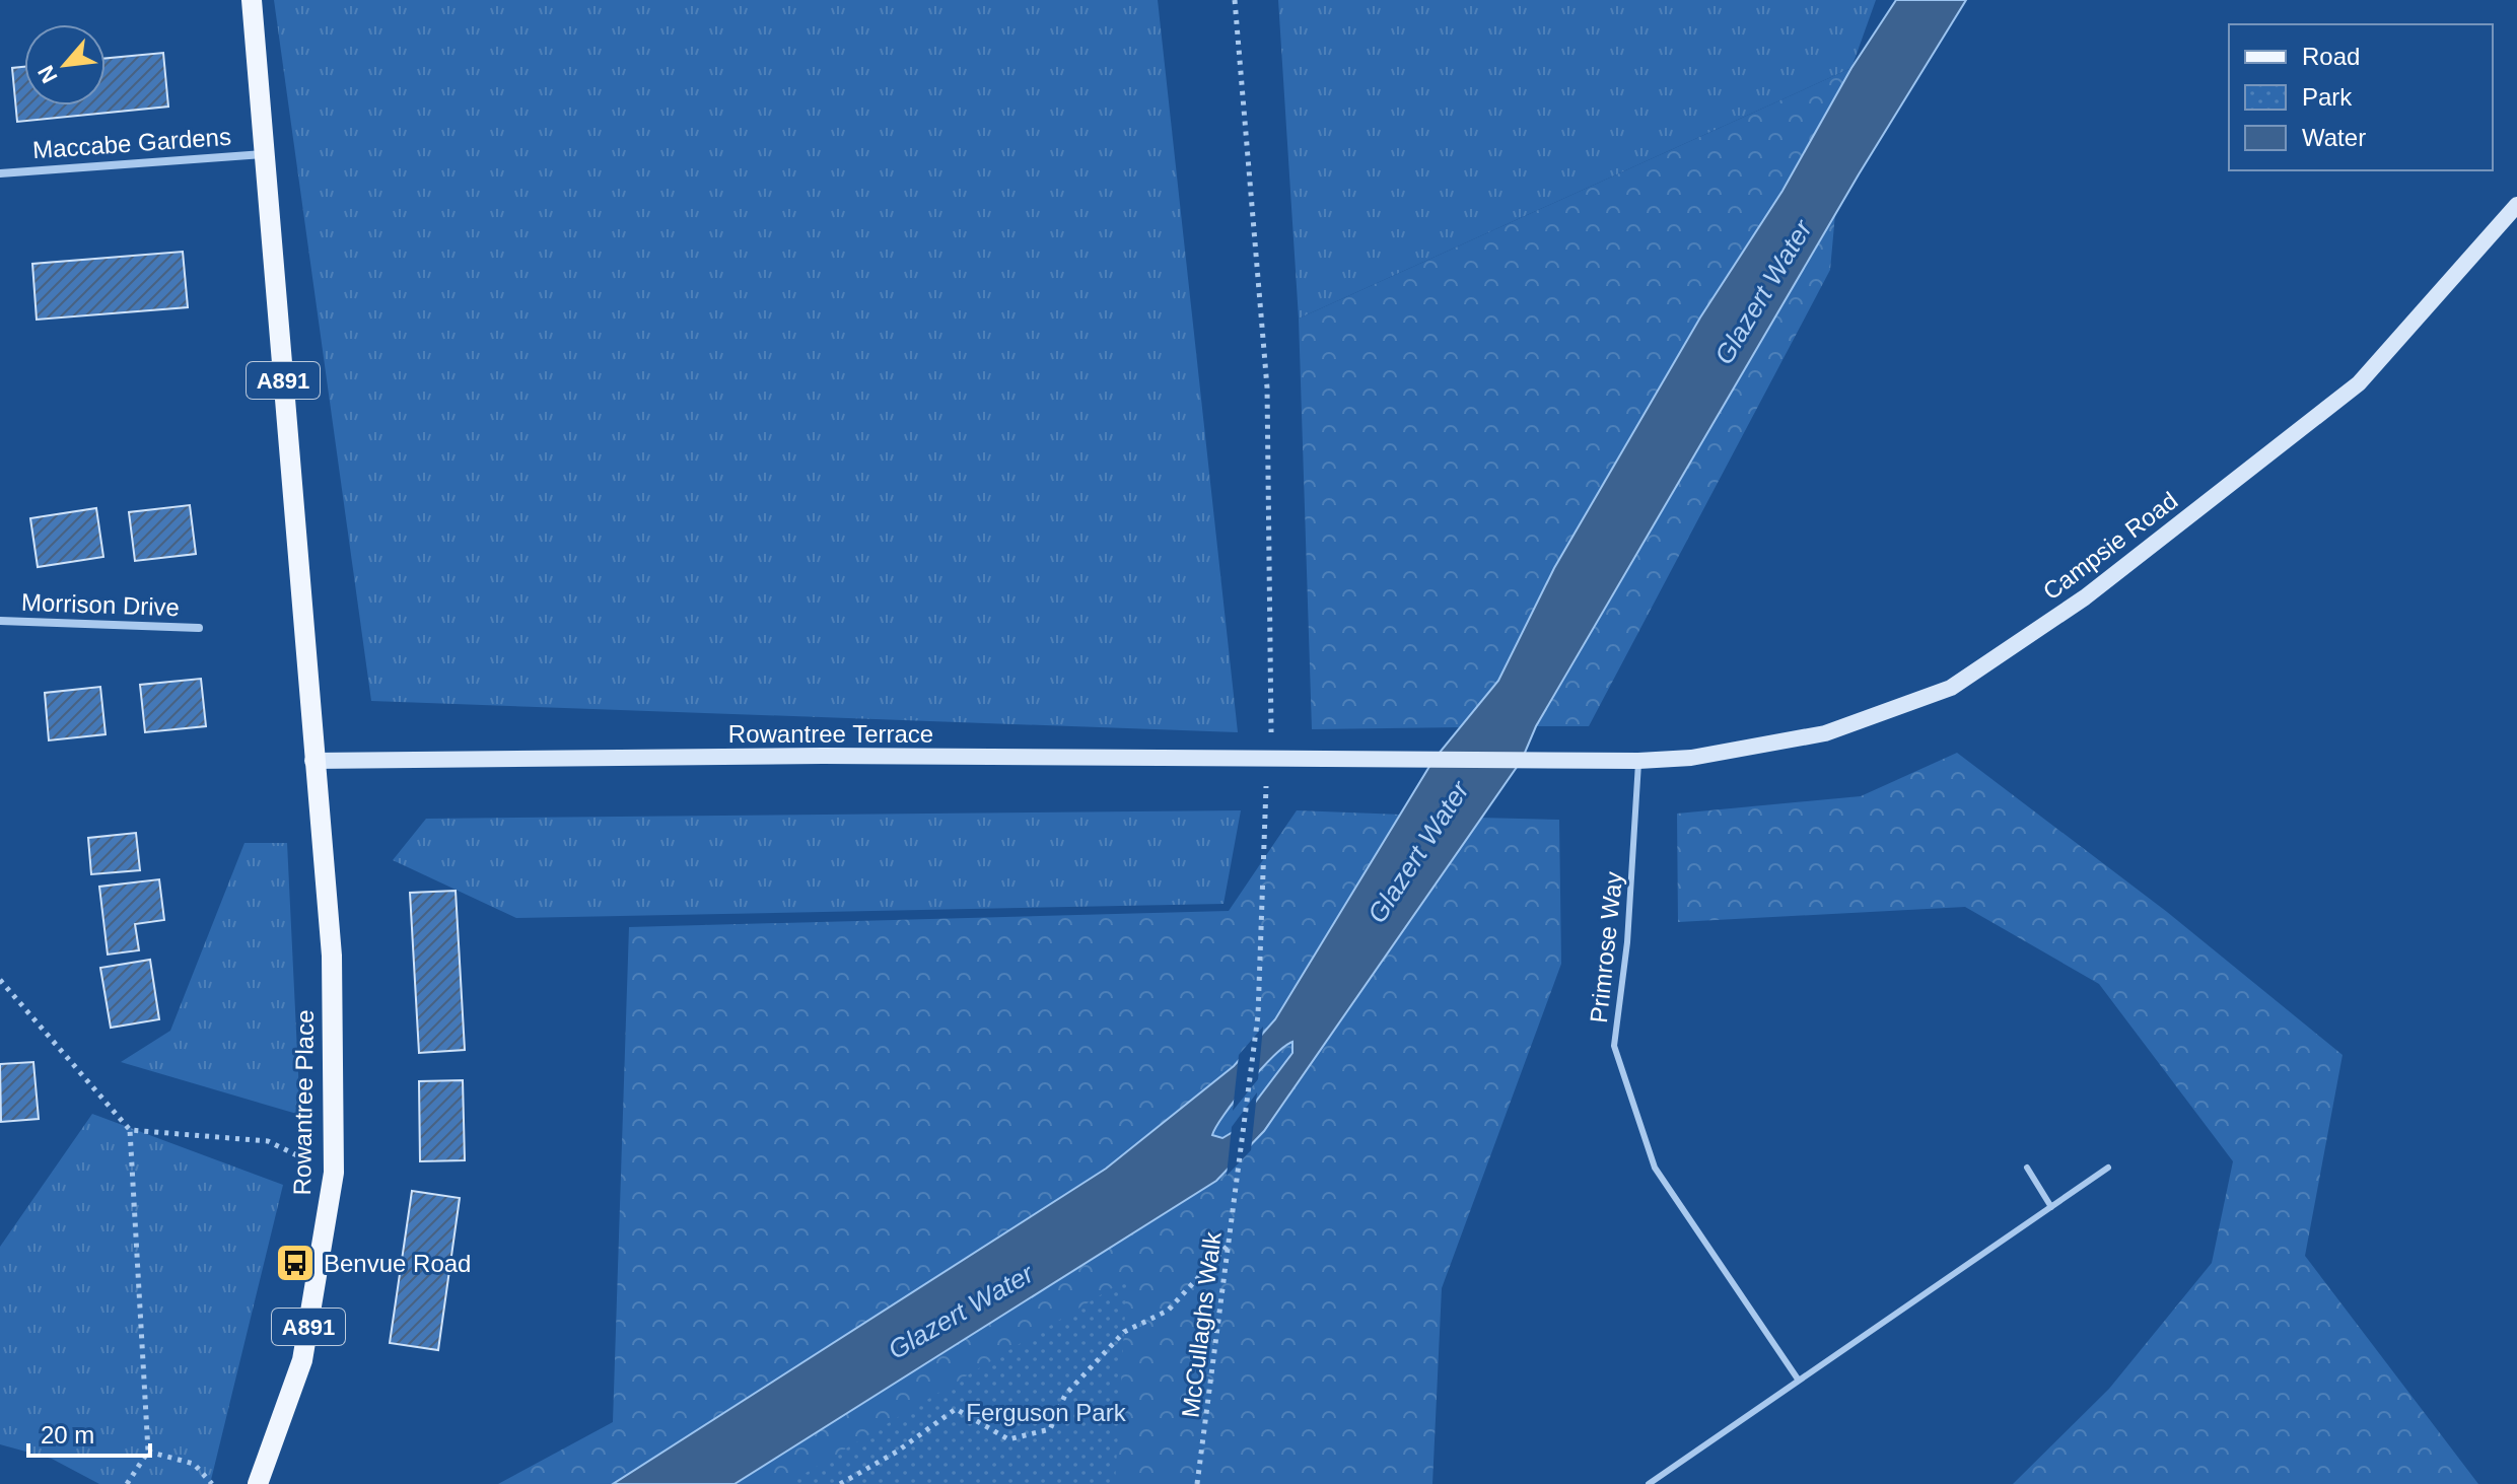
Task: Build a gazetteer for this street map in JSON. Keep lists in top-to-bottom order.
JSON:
{
  "streets": {
    "main road": [
      "A891",
      "Campsie Road",
      "Rowantree Terrace",
      "Rowantree Place"
    ],
    "street": ["Maccabe Gardens", "Morrison Drive"],
    "lane": ["Primrose Way"],
    "path": ["McCullaghs Walk"]
  },
  "crossings": [
    ["Maccabe Gardens", "A891"],
    ["A891", "Rowantree Terrace"],
    ["A891", "Rowantree Place"],
    ["Campsie Road", "Rowantree Terrace"],
    ["Campsie Road", "Primrose Way"],
    ["Rowantree Terrace", "Rowantree Place"],
    ["Rowantree Terrace", "McCullaghs Walk"]
  ],
  "water": ["Glazert Water"],
  "parks": ["Ferguson Park"],
  "places": {
    "bus stop": ["Benvue Road"]
  },
  "legend": ["Road", "Park", "Water"],
  "scale_bar": "20 m",
  "north": "bottom left"
}
